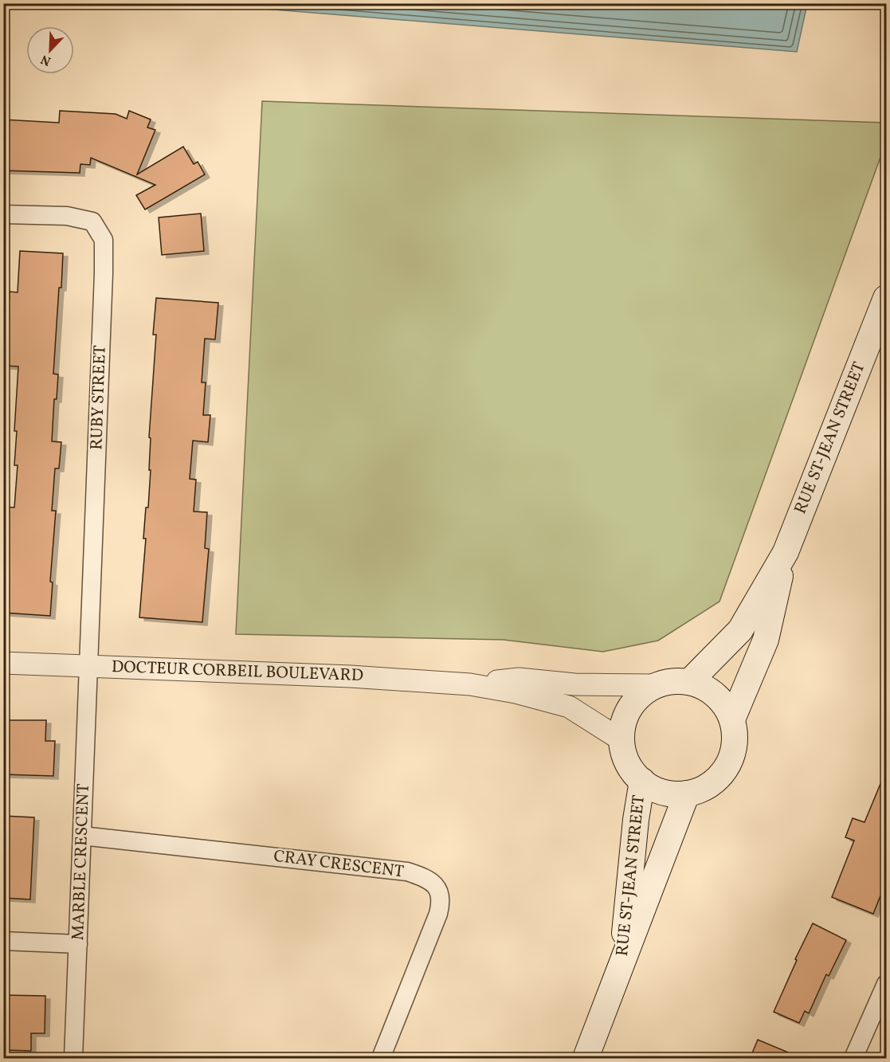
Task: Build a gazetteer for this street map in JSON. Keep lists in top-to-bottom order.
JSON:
{
  "streets": {
    "main road": ["RUE ST-JEAN STREET"],
    "street": [
      "RUBY STREET",
      "DOCTEUR CORBEIL BOULEVARD",
      "MARBLE CRESCENT",
      "CRAY CRESCENT"
    ]
  },
  "crossings": [
    ["RUBY STREET", "DOCTEUR CORBEIL BOULEVARD"],
    ["RUBY STREET", "MARBLE CRESCENT"],
    ["RUE ST-JEAN STREET", "DOCTEUR CORBEIL BOULEVARD"],
    ["DOCTEUR CORBEIL BOULEVARD", "MARBLE CRESCENT"],
    ["MARBLE CRESCENT", "CRAY CRESCENT"]
  ],
  "north": "bottom left"
}
